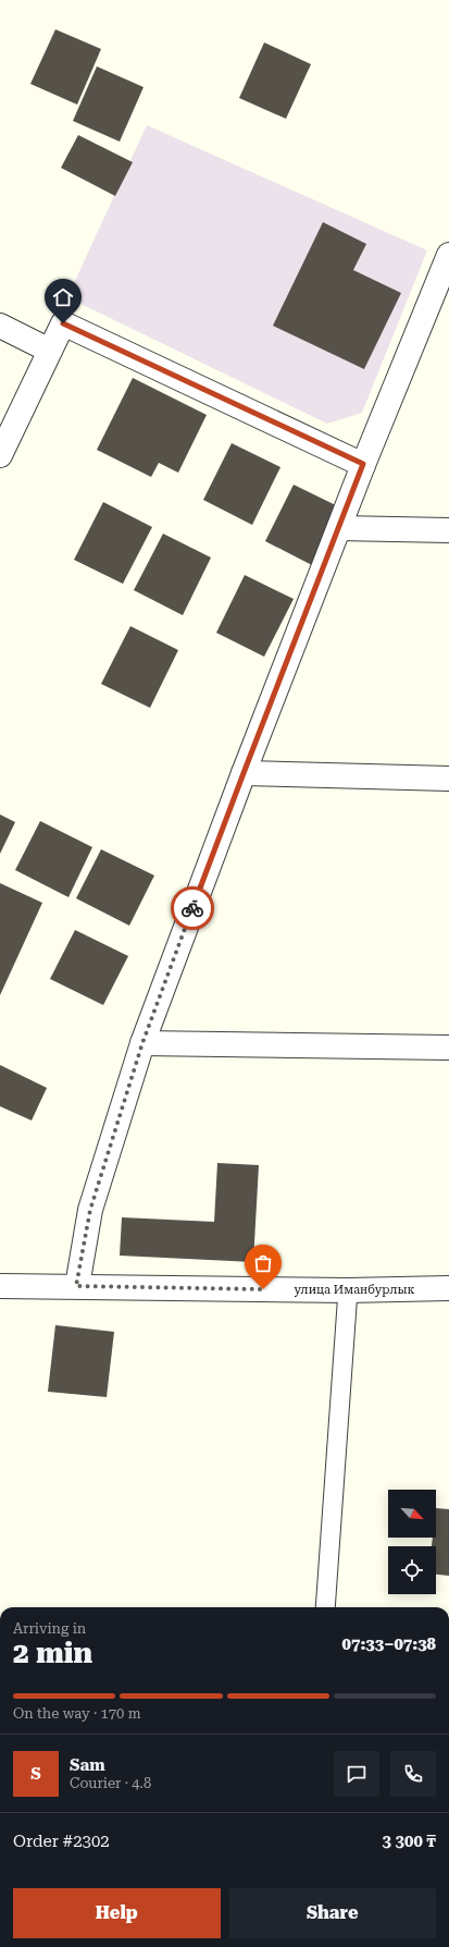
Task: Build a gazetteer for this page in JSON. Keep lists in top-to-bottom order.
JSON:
{
  "streets": {
    "street": ["улица Иманбурлык"]
  },
  "north": "bottom right",
  "page": {
    "heading": ["2 min", "Arriving in", "07:33–07:38"],
    "panel": [
      "Sam",
      "Courier · 4.8",
      "Order #2302",
      "3 300 ₸"
    ],
    "bar": "On the way · 170 m",
    "round": "S",
    "buttons": ["Help", "Share"]
  }
}
